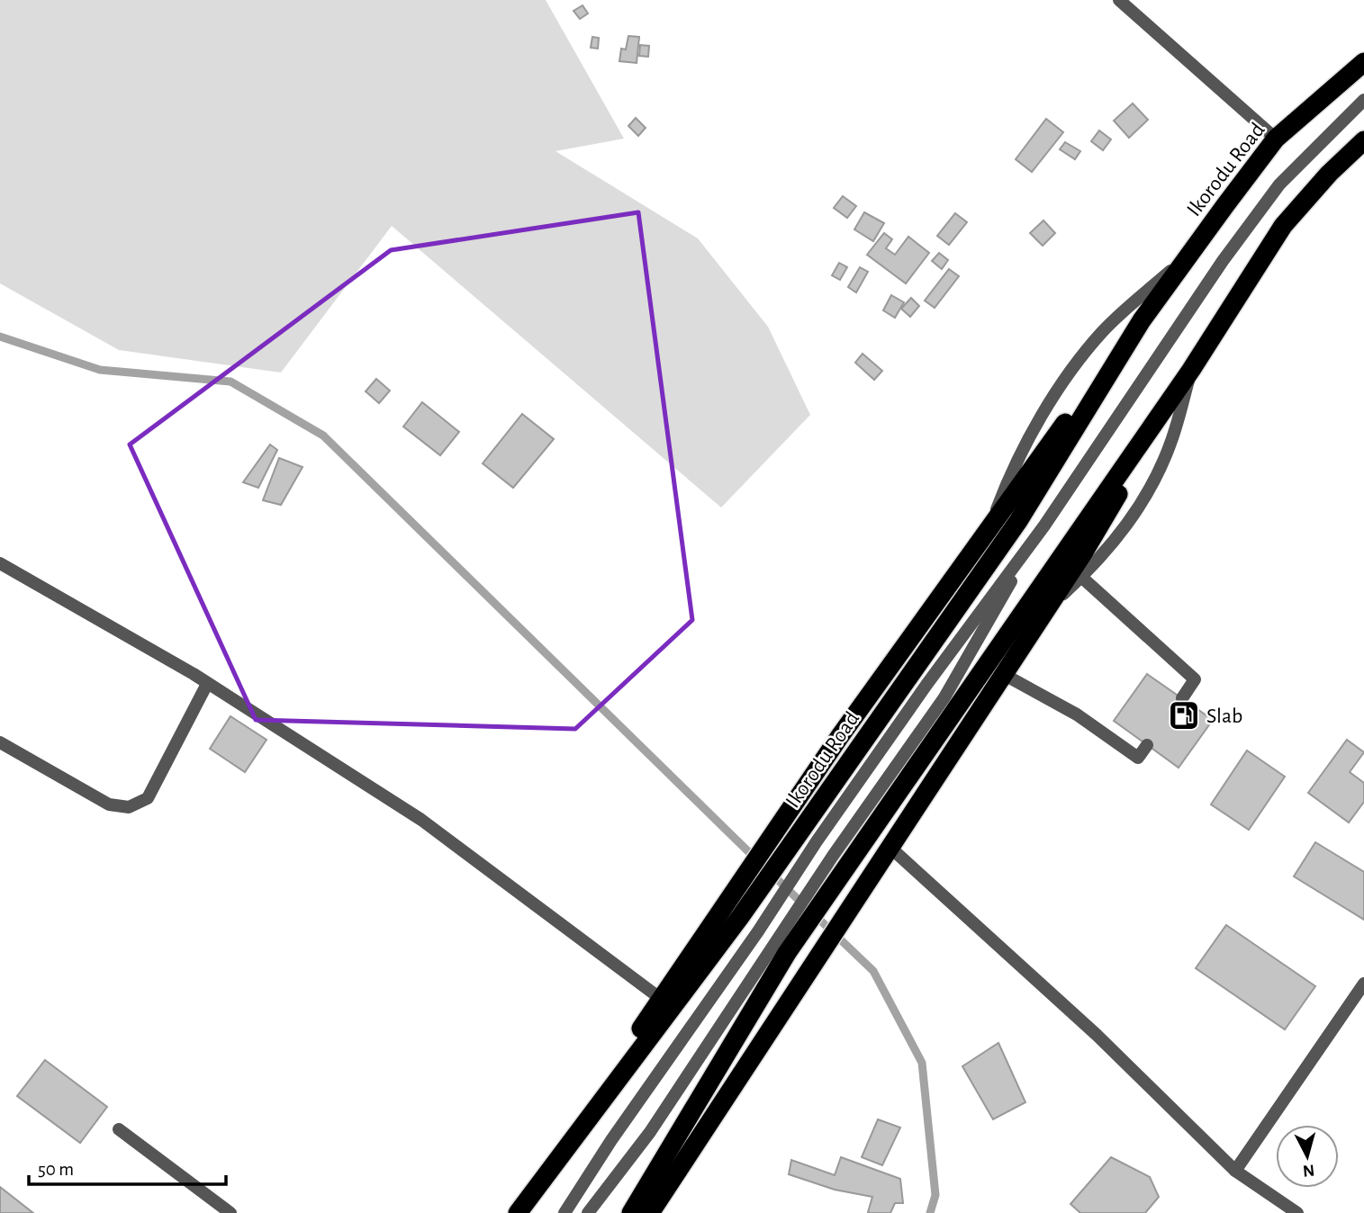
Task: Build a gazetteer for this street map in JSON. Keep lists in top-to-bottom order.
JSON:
{
  "streets": {
    "highway": ["Ikorodu Road"]
  },
  "places": {
    "fuel station": ["Slab"]
  },
  "scale_bar": "50 m",
  "north": "bottom"
}
